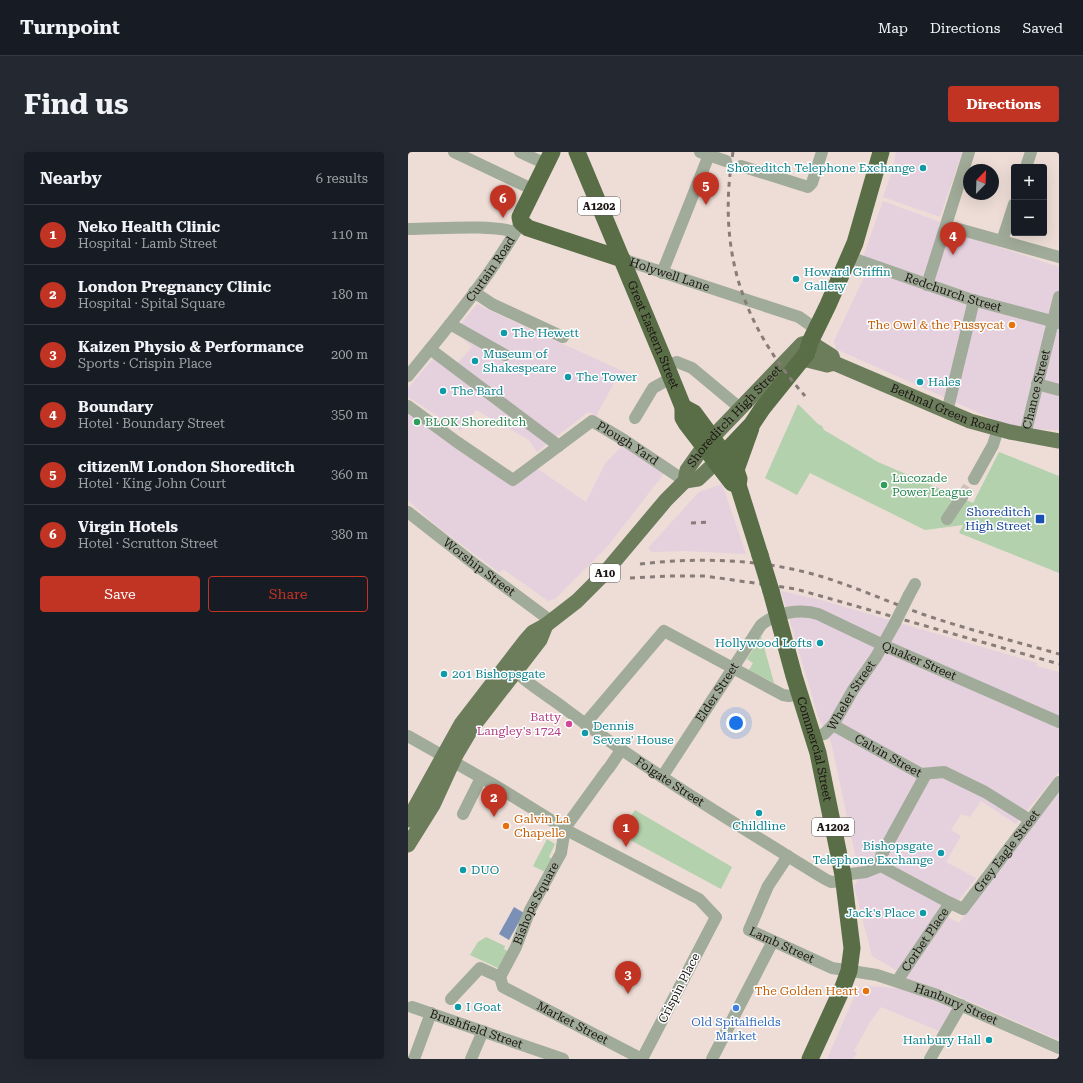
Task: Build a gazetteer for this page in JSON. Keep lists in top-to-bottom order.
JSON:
{
  "streets": {
    "highway": [
      "A1202",
      "Curtain Road",
      "Holywell Lane",
      "Great Eastern Street",
      "Shoreditch High Street",
      "A10",
      "Commercial Street"
    ],
    "main road": ["Bethnal Green Road"],
    "street": [
      "Redchurch Street",
      "Chance Street",
      "Plough Yard",
      "Worship Street",
      "Quaker Street",
      "Elder Street",
      "Wheler Street",
      "Calvin Street",
      "Folgate Street",
      "Grey Eagle Street",
      "Bishops Square",
      "Corbet Place",
      "Lamb Street",
      "Crispin Place",
      "Hanbury Street",
      "Market Street",
      "Brushfield Street"
    ]
  },
  "crossings": [
    ["Curtain Road", "Holywell Lane"],
    ["Holywell Lane", "Great Eastern Street"],
    ["Holywell Lane", "Bethnal Green Road"],
    ["Holywell Lane", "Shoreditch High Street"],
    ["Redchurch Street", "Chance Street"],
    ["Redchurch Street", "Shoreditch High Street"],
    ["Great Eastern Street", "Shoreditch High Street"],
    ["Great Eastern Street", "Commercial Street"],
    ["Chance Street", "Bethnal Green Road"],
    ["Bethnal Green Road", "Shoreditch High Street"],
    ["Shoreditch High Street", "Plough Yard"],
    ["Shoreditch High Street", "Worship Street"],
    ["Shoreditch High Street", "A10"],
    ["Shoreditch High Street", "Commercial Street"],
    ["Worship Street", "A10"],
    ["A10", "Folgate Street"],
    ["Quaker Street", "Elder Street"],
    ["Quaker Street", "Wheler Street"],
    ["Quaker Street", "Commercial Street"],
    ["Elder Street", "Commercial Street"],
    ["Elder Street", "Folgate Street"],
    ["Wheler Street", "Commercial Street"],
    ["Wheler Street", "Calvin Street"],
    ["Commercial Street", "Folgate Street"],
    ["Commercial Street", "Lamb Street"],
    ["Commercial Street", "Hanbury Street"],
    ["Calvin Street", "Grey Eagle Street"],
    ["Folgate Street", "Corbet Place"],
    ["Folgate Street", "Lamb Street"],
    ["Grey Eagle Street", "Corbet Place"],
    ["Bishops Square", "Crispin Place"],
    ["Bishops Square", "Market Street"],
    ["Corbet Place", "Hanbury Street"],
    ["Lamb Street", "Hanbury Street"],
    ["Crispin Place", "Market Street"]
  ],
  "places": {
    "other": [
      "Shoreditch Telephone Exchange",
      "Howard Griffin Gallery",
      "The Owl & the Pussycat",
      "The Hewett",
      "Museum of Shakespeare",
      "The Tower",
      "Hales",
      "The Bard",
      "BLOK Shoreditch",
      "Lucozade Power League",
      "Hollywood Lofts",
      "201 Bishopsgate",
      "Batty Langley's 1724",
      "Dennis Severs' House",
      "Childline",
      "Galvin La Chapelle",
      "Bishopsgate Telephone Exchange",
      "DUO",
      "Jack's Place",
      "The Golden Heart",
      "I Goat",
      "Old Spitalfields Market",
      "Hanbury Hall"
    ],
    "transit": ["Shoreditch High Street"]
  },
  "north": "top right",
  "page": {
    "header": "Turnpoint",
    "nav": ["Map", "Directions", "Saved"],
    "buttons": [
      "Directions",
      ["Save", "Share"]
    ],
    "title": "Find us",
    "heading": ["Nearby", "6 results"],
    "map_buttons": ["+", "−"],
    "pins": [
      "5",
      "6",
      "4",
      "2",
      "1",
      "3"
    ],
    "list": [
      {
        "mark": "1",
        "name": "Neko Health Clinic",
        "note": "Hospital · Lamb Street",
        "value": "110 m"
      },
      {
        "mark": "2",
        "name": "London Pregnancy Clinic",
        "note": "Hospital · Spital Square",
        "value": "180 m"
      },
      {
        "mark": "3",
        "name": "Kaizen Physio & Performance",
        "note": "Sports · Crispin Place",
        "value": "200 m"
      },
      {
        "mark": "4",
        "name": "Boundary",
        "note": "Hotel · Boundary Street",
        "value": "350 m"
      },
      {
        "mark": "5",
        "name": "citizenM London Shoreditch",
        "note": "Hotel · King John Court",
        "value": "360 m"
      },
      {
        "mark": "6",
        "name": "Virgin Hotels",
        "note": "Hotel · Scrutton Street",
        "value": "380 m"
      }
    ]
  }
}
